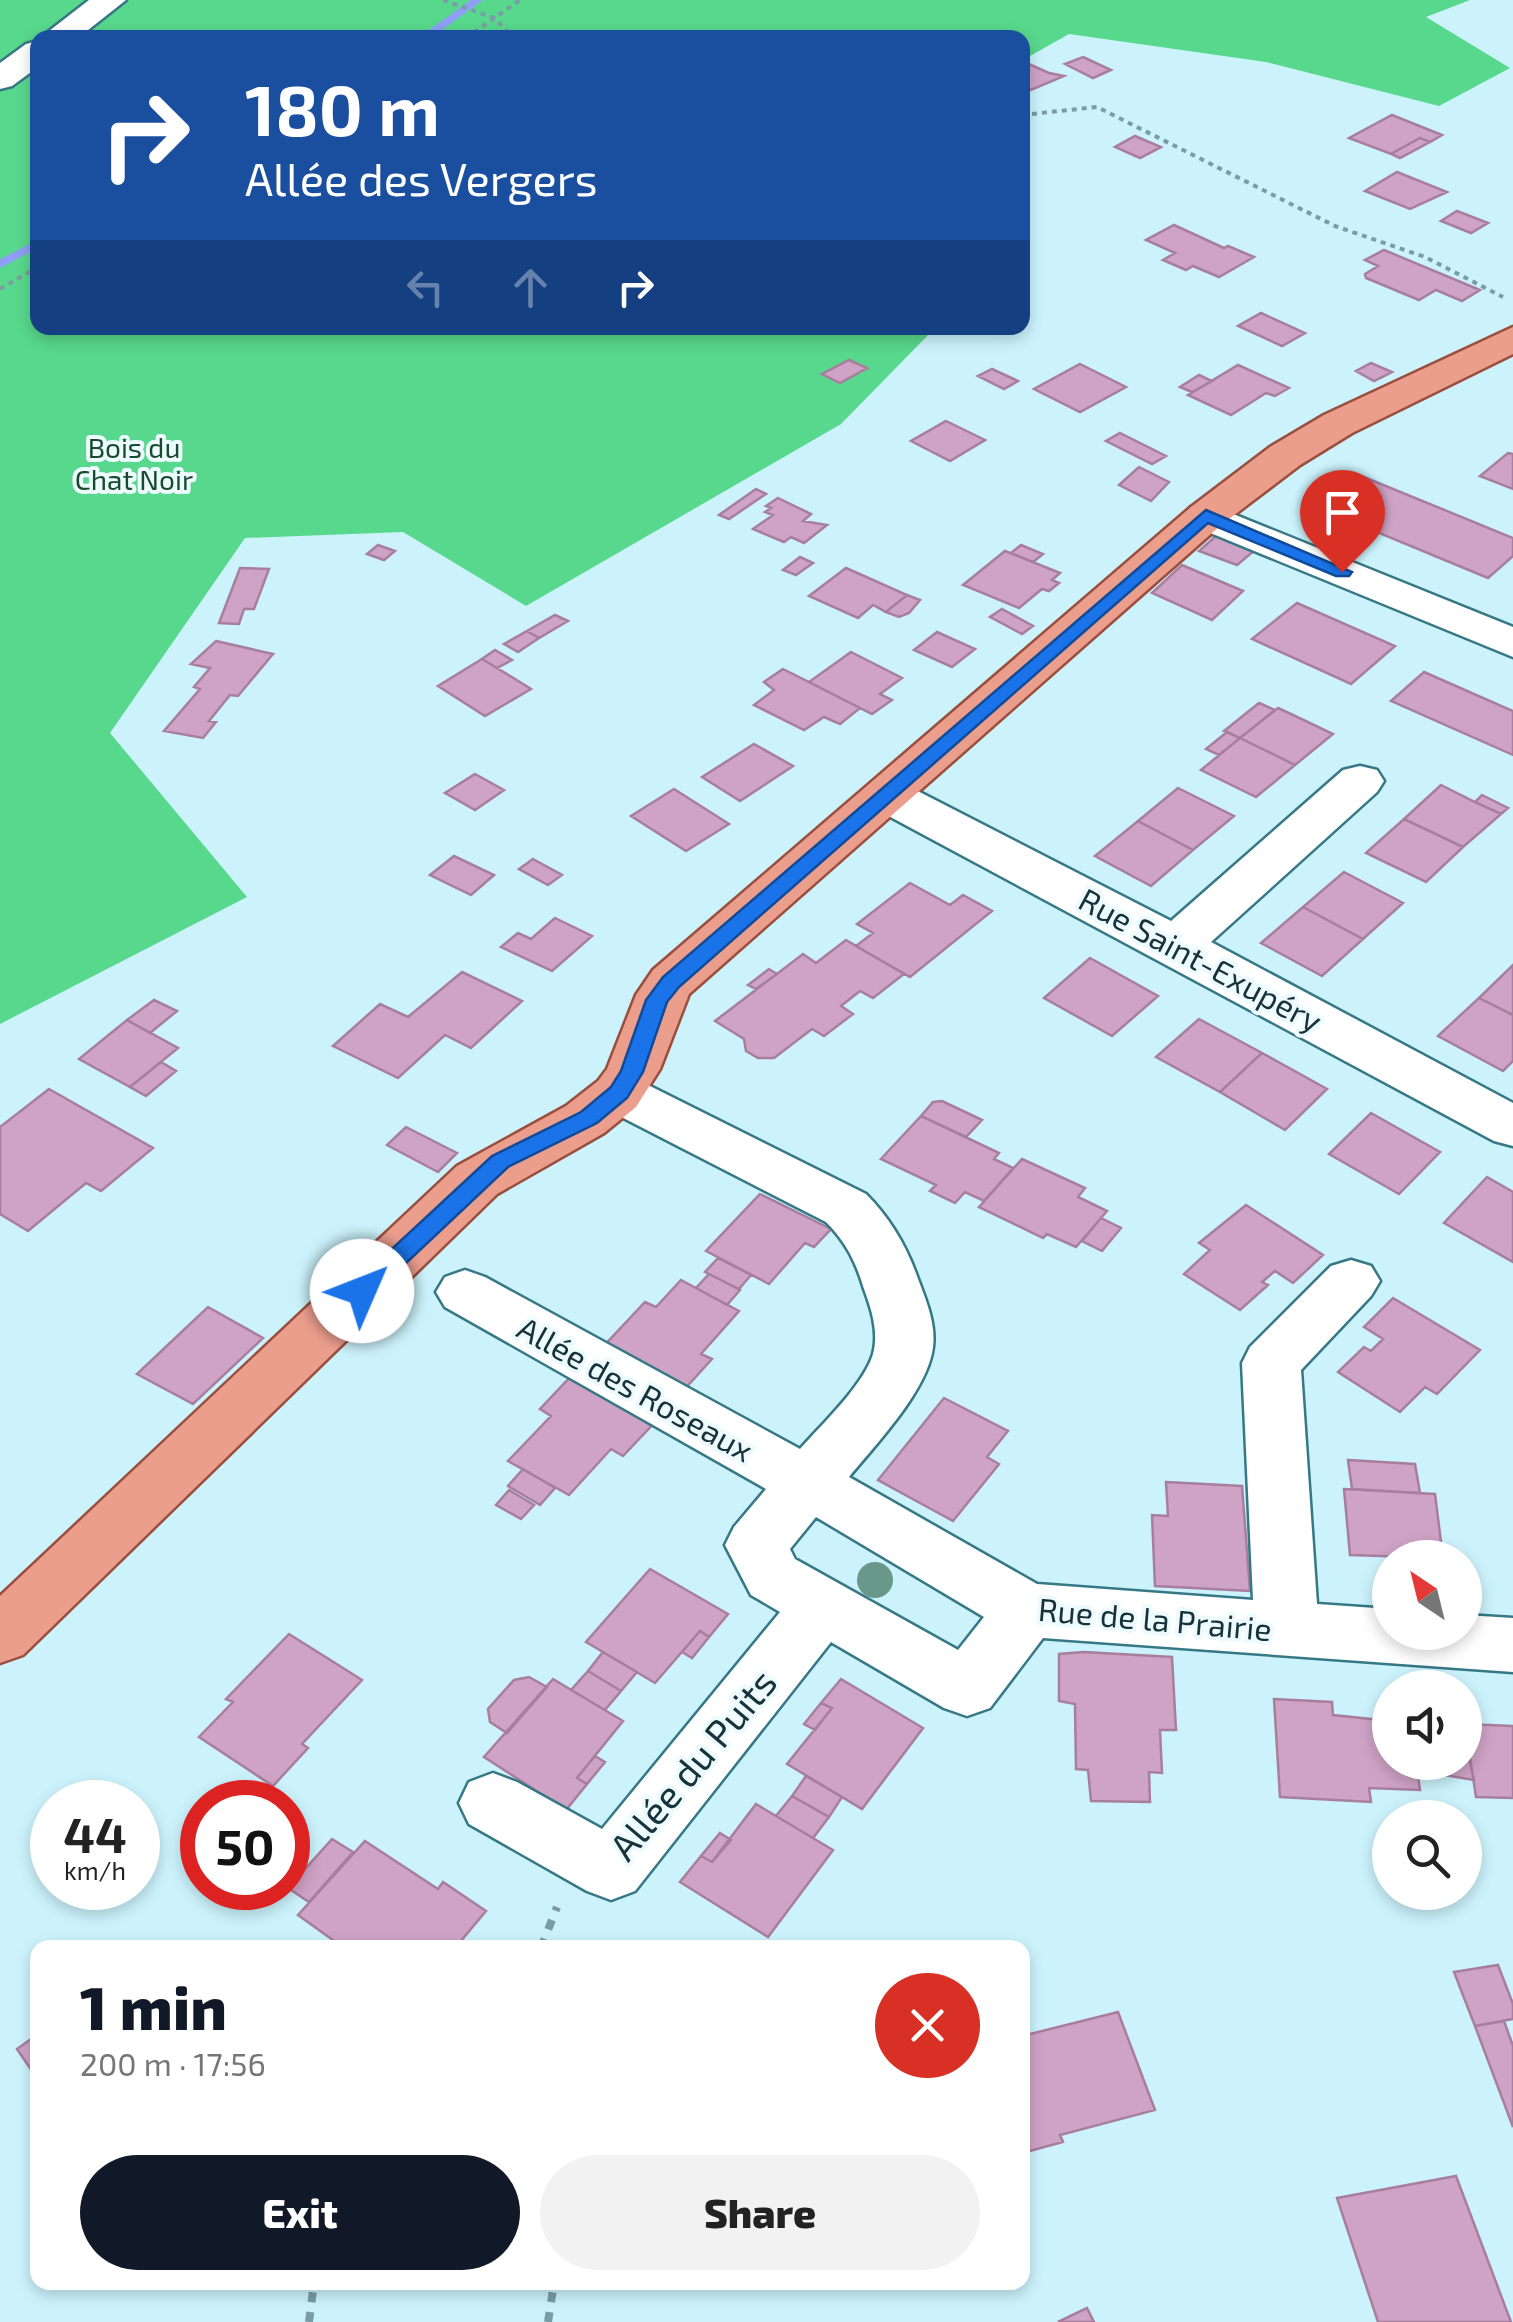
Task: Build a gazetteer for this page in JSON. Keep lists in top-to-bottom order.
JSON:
{
  "streets": {
    "street": [
      "Rue Saint-Exupéry",
      "Allée des Roseaux",
      "Rue de la Prairie",
      "Allée du Puits"
    ]
  },
  "crossings": [
    ["Allée des Roseaux", "Rue de la Prairie"]
  ],
  "parks": ["Bois du Chat Noir"],
  "north": "top left",
  "page": {
    "turn": ["180 m", "Allée des Vergers"],
    "speed": "44 km/h",
    "limit": "50",
    "heading": ["1 min", "200 m · 17:56"],
    "buttons": ["Exit", "Share"]
  }
}
